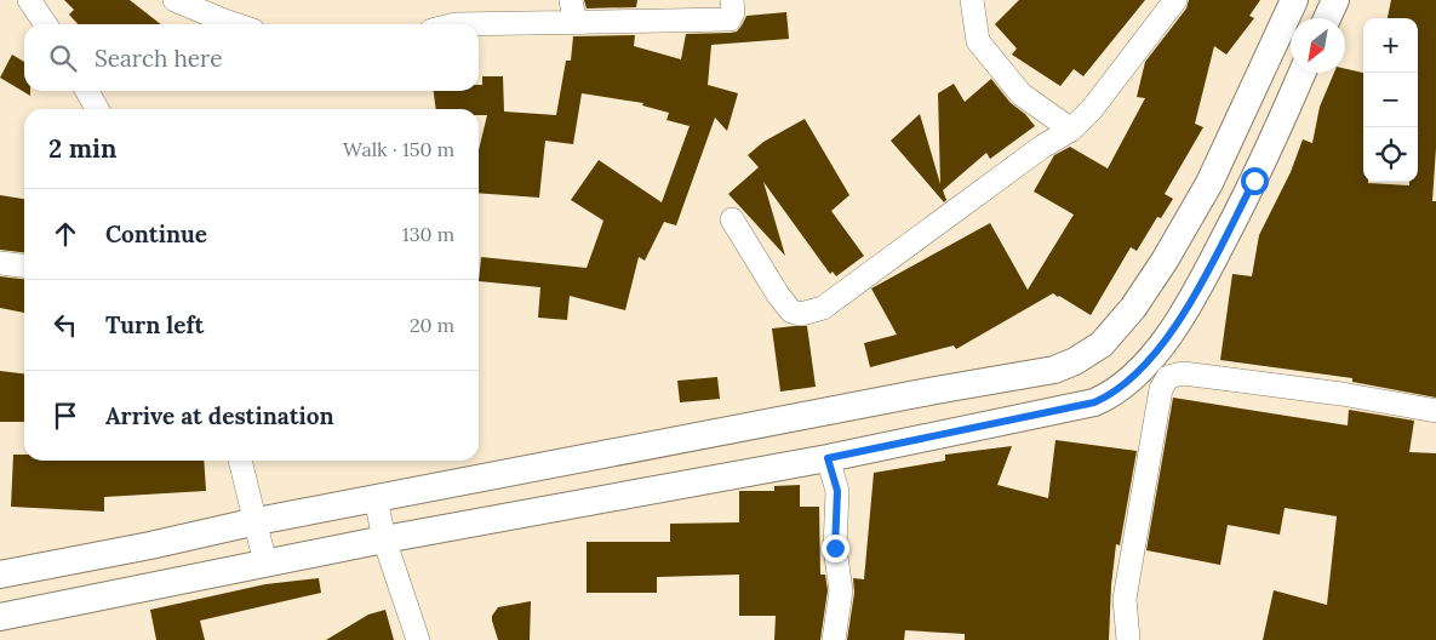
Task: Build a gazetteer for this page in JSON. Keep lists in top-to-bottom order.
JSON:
{
  "north": "bottom left",
  "page": {
    "map_buttons": ["+", "−"],
    "search": "Search here",
    "heading": ["2 min", "Walk · 150 m"],
    "list": [
      ["Continue", "130 m"],
      ["Turn left", "20 m"],
      "Arrive at destination"
    ]
  }
}
